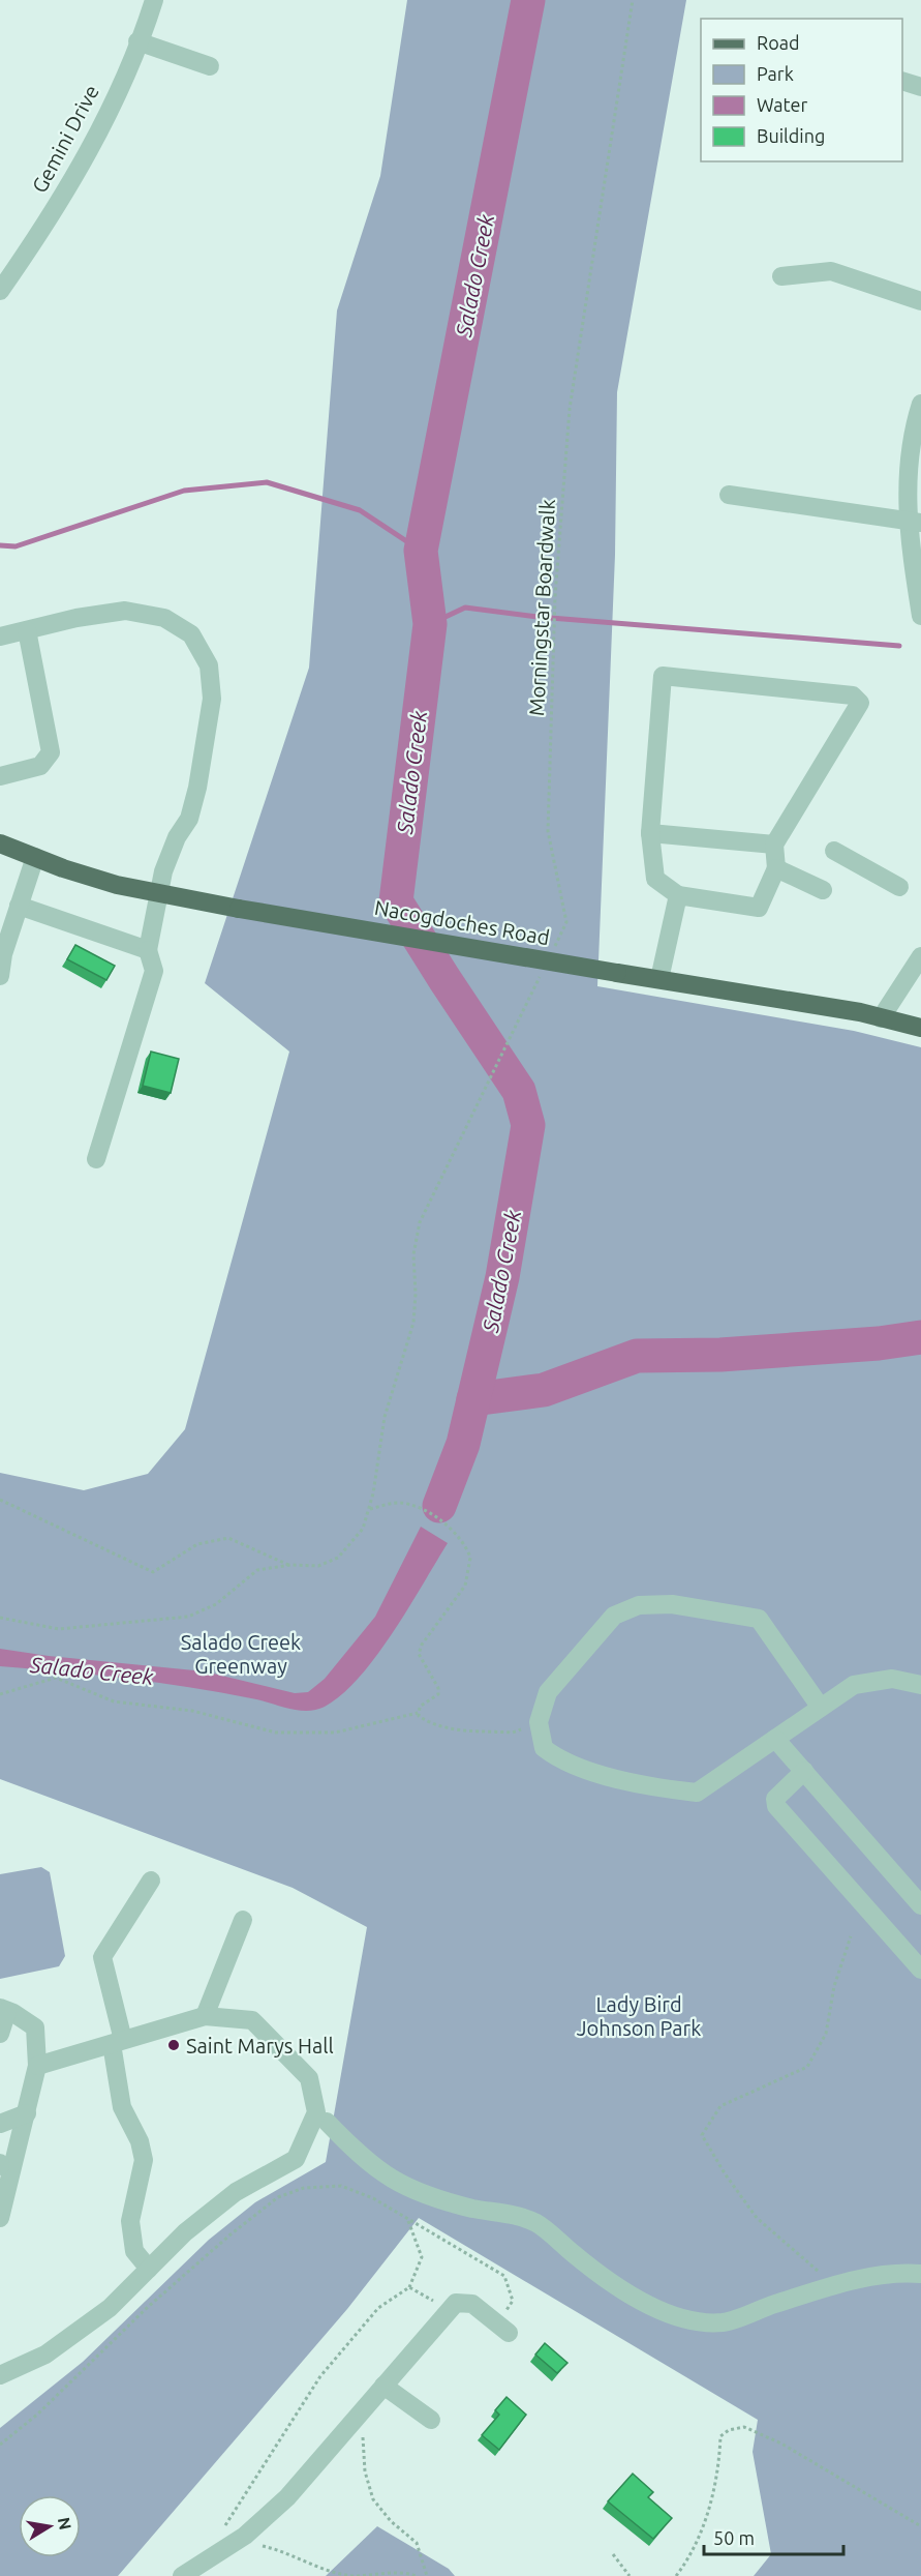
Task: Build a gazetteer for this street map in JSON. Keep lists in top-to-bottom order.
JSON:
{
  "streets": {
    "main road": ["Nacogdoches Road"],
    "street": ["Gemini Drive"],
    "path": ["Morningstar Boardwalk"]
  },
  "water": ["Salado Creek"],
  "parks": ["Salado Creek Greenway", "Lady Bird Johnson Park"],
  "places": ["Saint Marys Hall"],
  "legend": [
    "Road",
    "Park",
    "Water",
    "Building"
  ],
  "scale_bar": "50 m",
  "north": "right"
}
